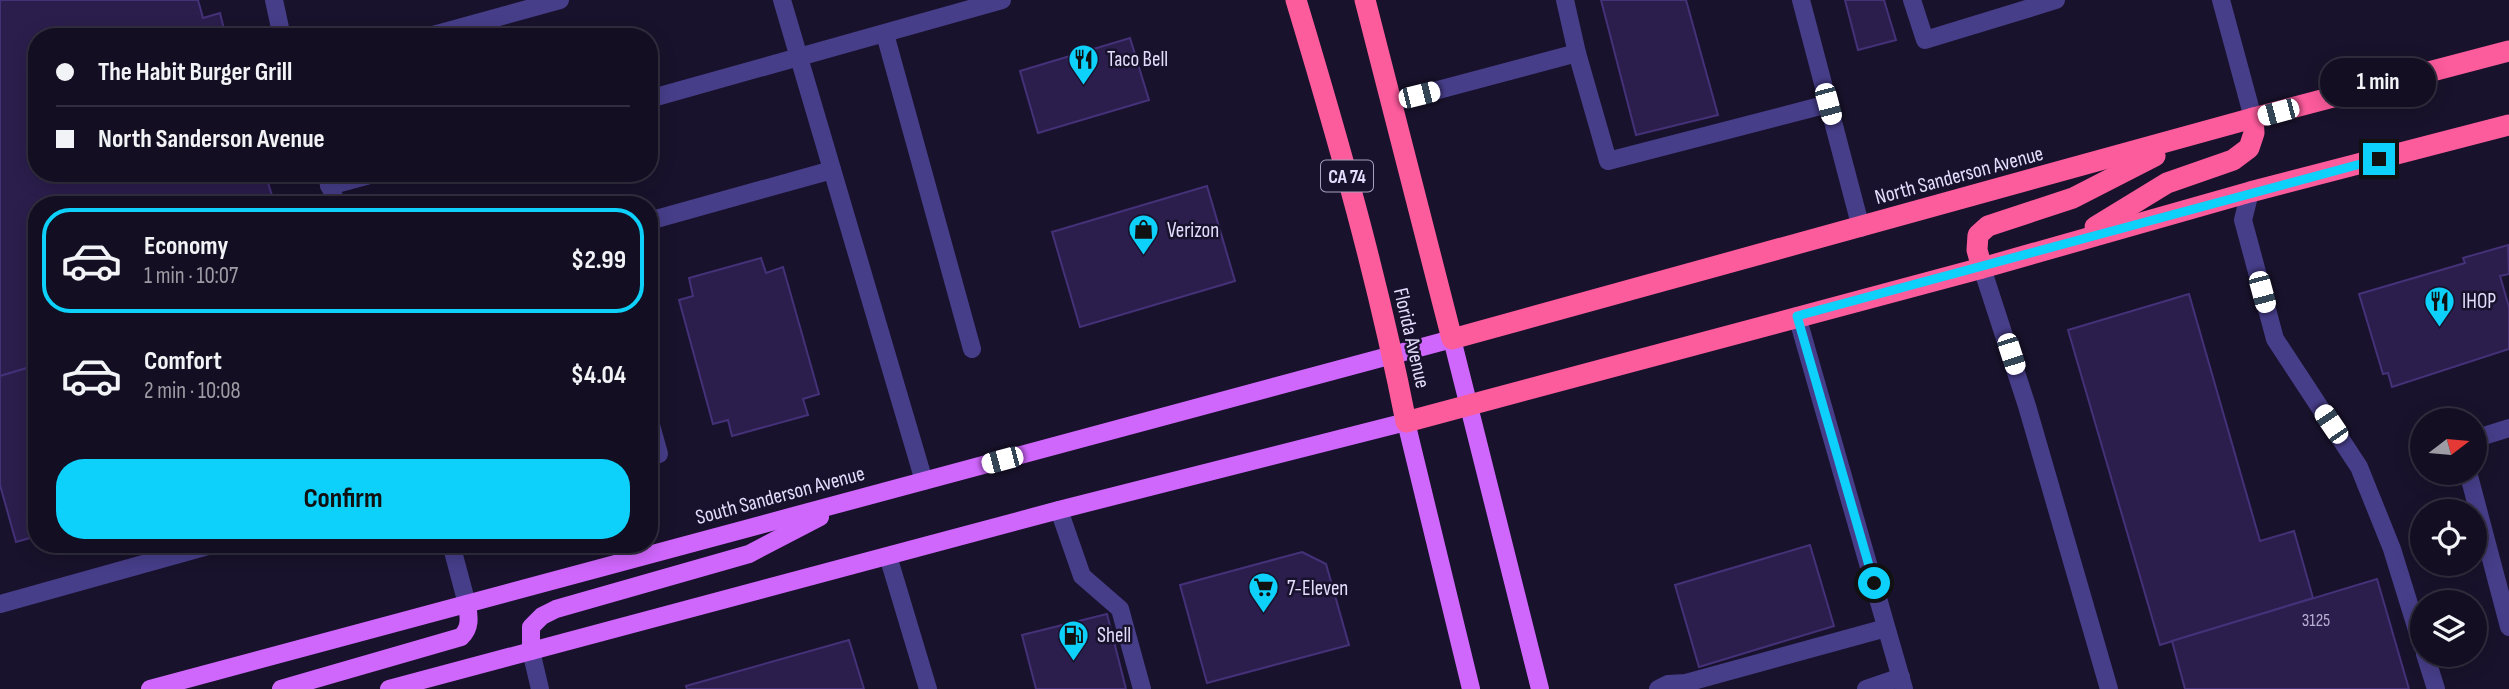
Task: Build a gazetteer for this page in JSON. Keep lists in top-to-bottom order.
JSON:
{
  "streets": {
    "highway": ["North Sanderson Avenue", "CA 74", "Florida Avenue"],
    "main road": ["South Sanderson Avenue"]
  },
  "crossings": [
    ["North Sanderson Avenue", "Florida Avenue"],
    ["North Sanderson Avenue", "South Sanderson Avenue"],
    ["Florida Avenue", "South Sanderson Avenue"]
  ],
  "places": {
    "restaurant": ["Taco Bell", "IHOP"],
    "shop": ["Verizon"],
    "supermarket": ["7-Eleven"],
    "fuel station": ["Shell"]
  },
  "house_numbers": ["3125"],
  "north": "right",
  "page": {
    "banner": ["The Habit Burger Grill", "North Sanderson Avenue"],
    "bubble": "1 min",
    "list": [
      {
        "name": "Economy",
        "note": "1 min · 10:07",
        "value": "$2.99"
      },
      {
        "name": "Comfort",
        "note": "2 min · 10:08",
        "value": "$4.04"
      }
    ],
    "buttons": "Confirm"
  }
}
